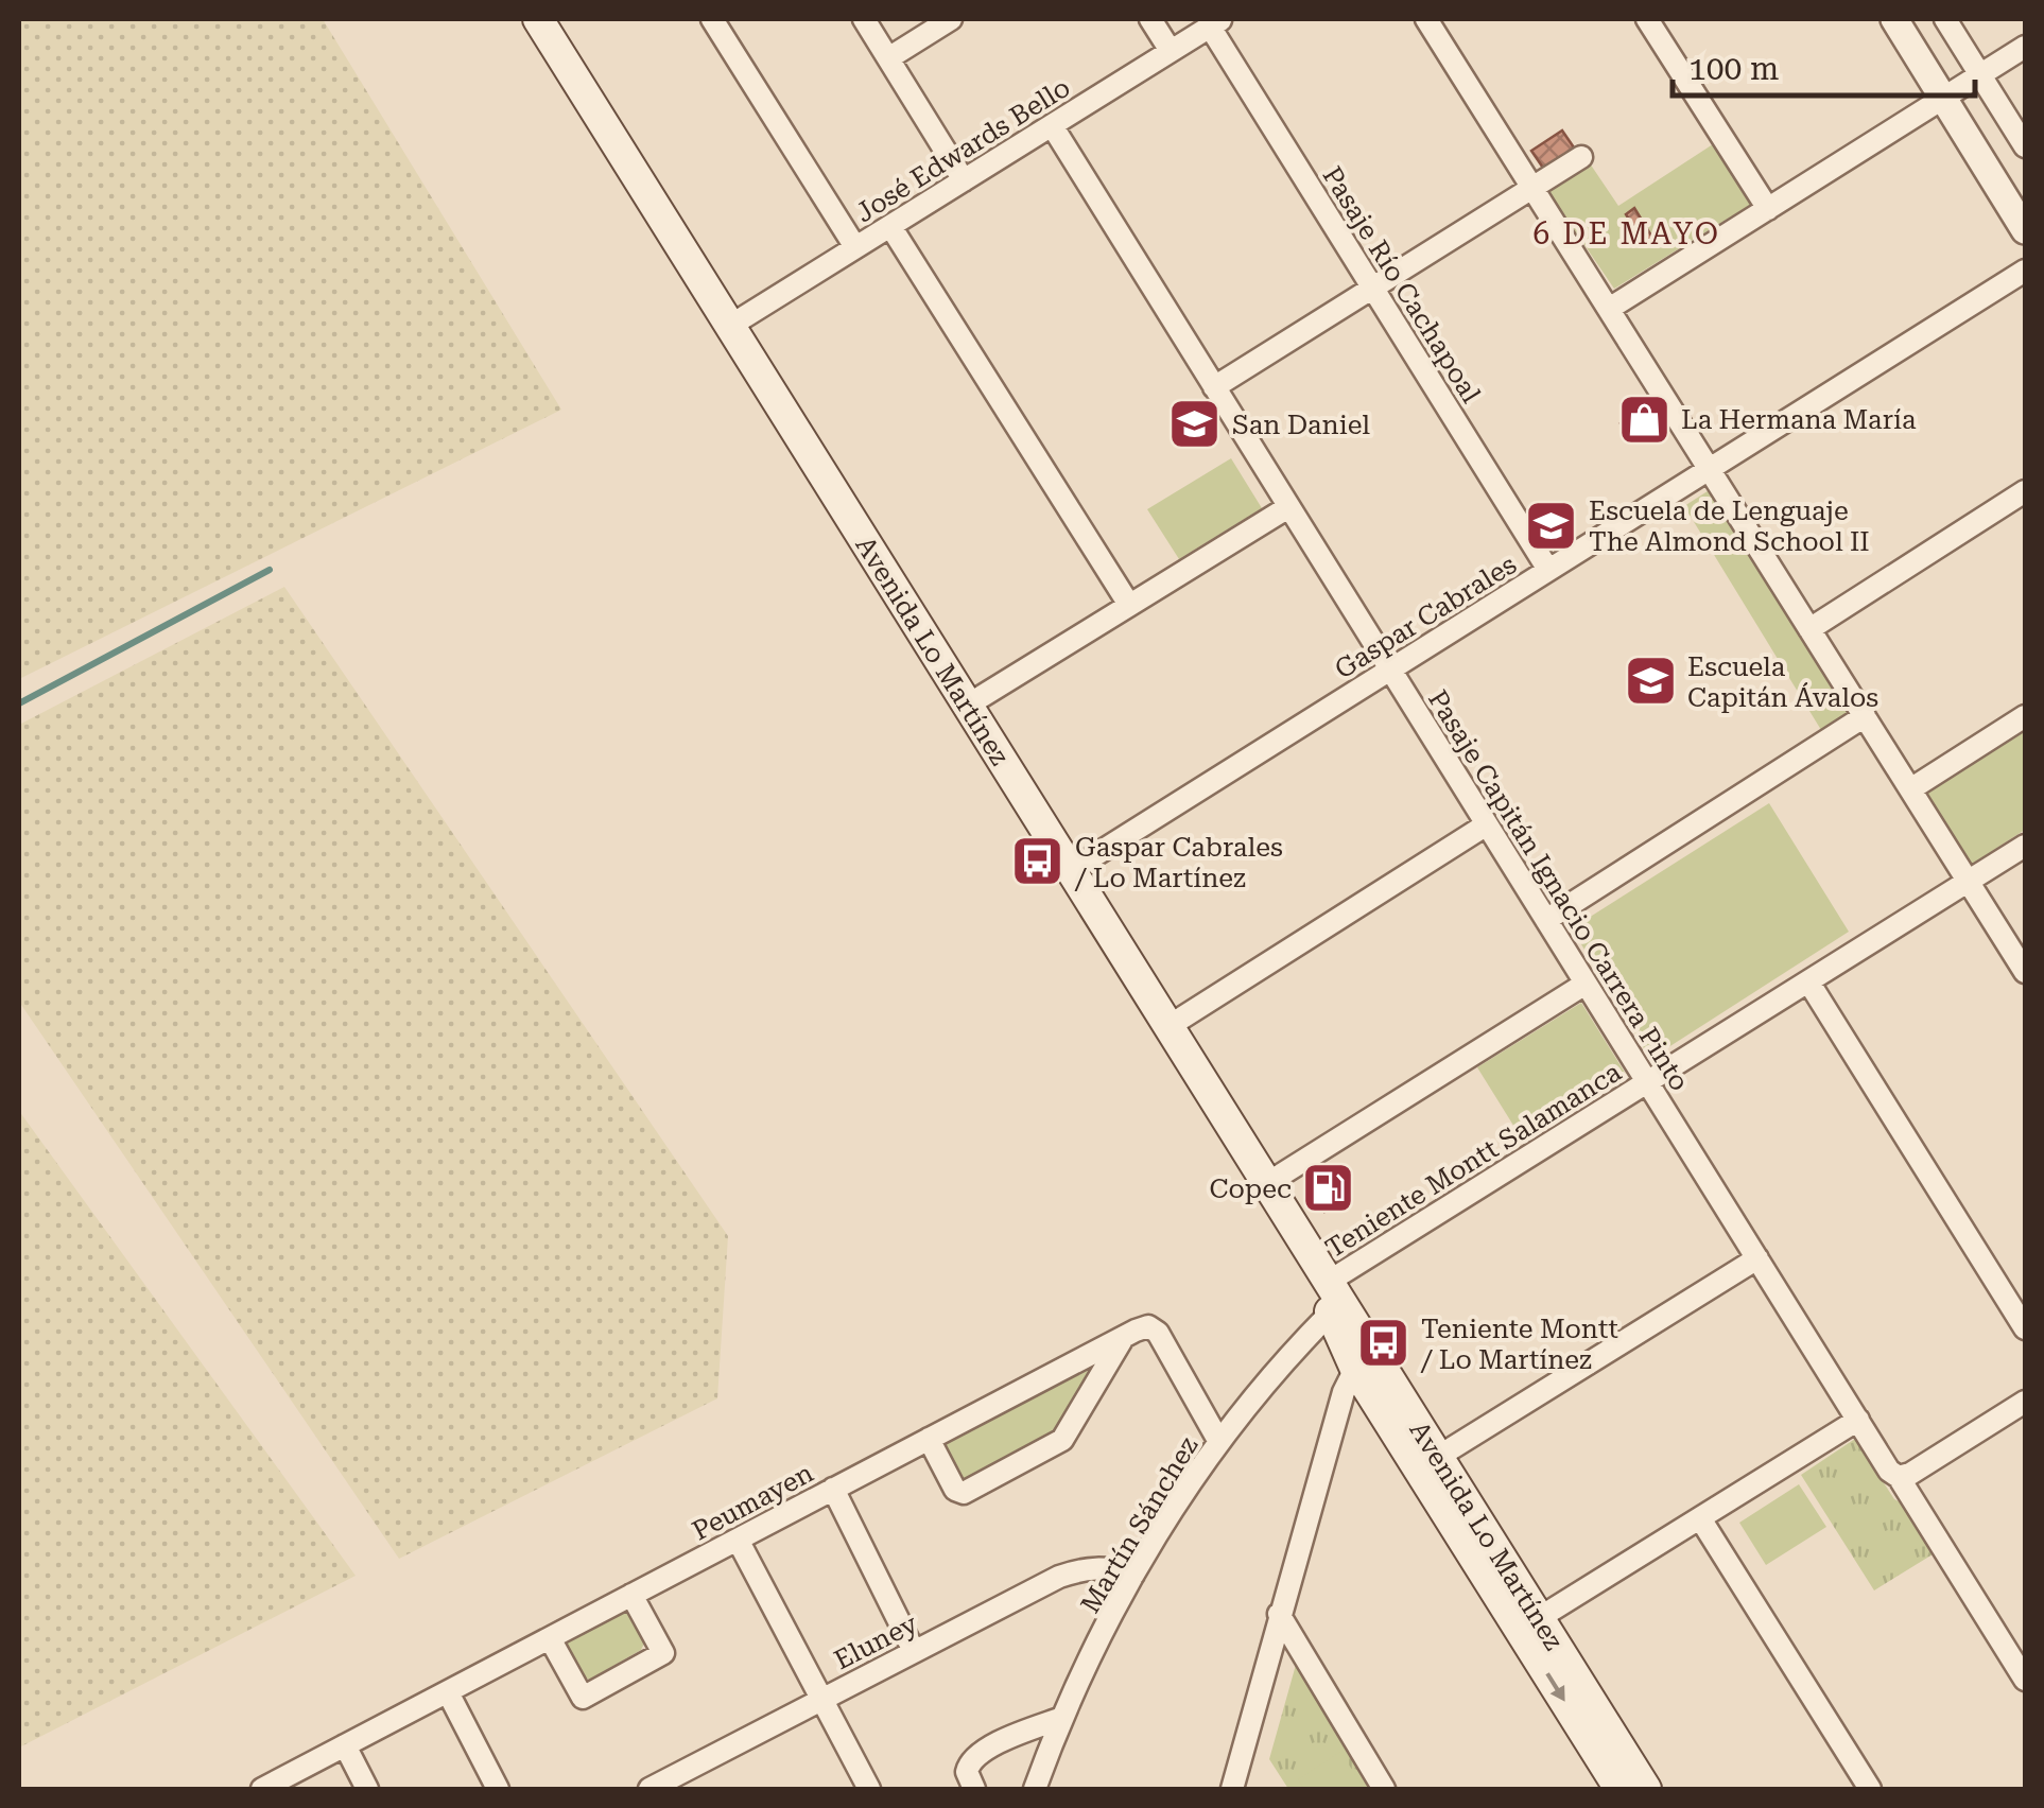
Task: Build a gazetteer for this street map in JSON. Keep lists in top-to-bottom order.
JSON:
{
  "streets": {
    "main road": ["Avenida Lo Martínez"],
    "street": [
      "José Edwards Bello",
      "Pasaje Río Cachapoal",
      "Gaspar Cabrales",
      "Pasaje Capitán Ignacio Carrera Pinto",
      "Teniente Montt Salamanca",
      "Peumayen",
      "Martín Sánchez",
      "Eluney"
    ]
  },
  "crossings": [
    ["José Edwards Bello", "Pasaje Río Cachapoal"],
    ["José Edwards Bello", "Avenida Lo Martínez"],
    ["José Edwards Bello", "Pasaje Capitán Ignacio Carrera Pinto"],
    ["Pasaje Río Cachapoal", "Gaspar Cabrales"],
    ["Gaspar Cabrales", "Avenida Lo Martínez"],
    ["Gaspar Cabrales", "Pasaje Capitán Ignacio Carrera Pinto"],
    ["Avenida Lo Martínez", "Teniente Montt Salamanca"],
    ["Avenida Lo Martínez", "Martín Sánchez"],
    ["Pasaje Capitán Ignacio Carrera Pinto", "Teniente Montt Salamanca"],
    ["Martín Sánchez", "Eluney"]
  ],
  "districts": ["6 DE MAYO"],
  "places": {
    "shop": ["La Hermana María"],
    "school or university": ["San Daniel", "Escuela de Lenguaje The Almond School II", "Escuela Capitán Ávalos"],
    "bus stop": ["Gaspar Cabrales / Lo Martínez", "Teniente Montt / Lo Martínez"],
    "fuel station": ["Copec"]
  },
  "scale_bar": "100 m"
}
